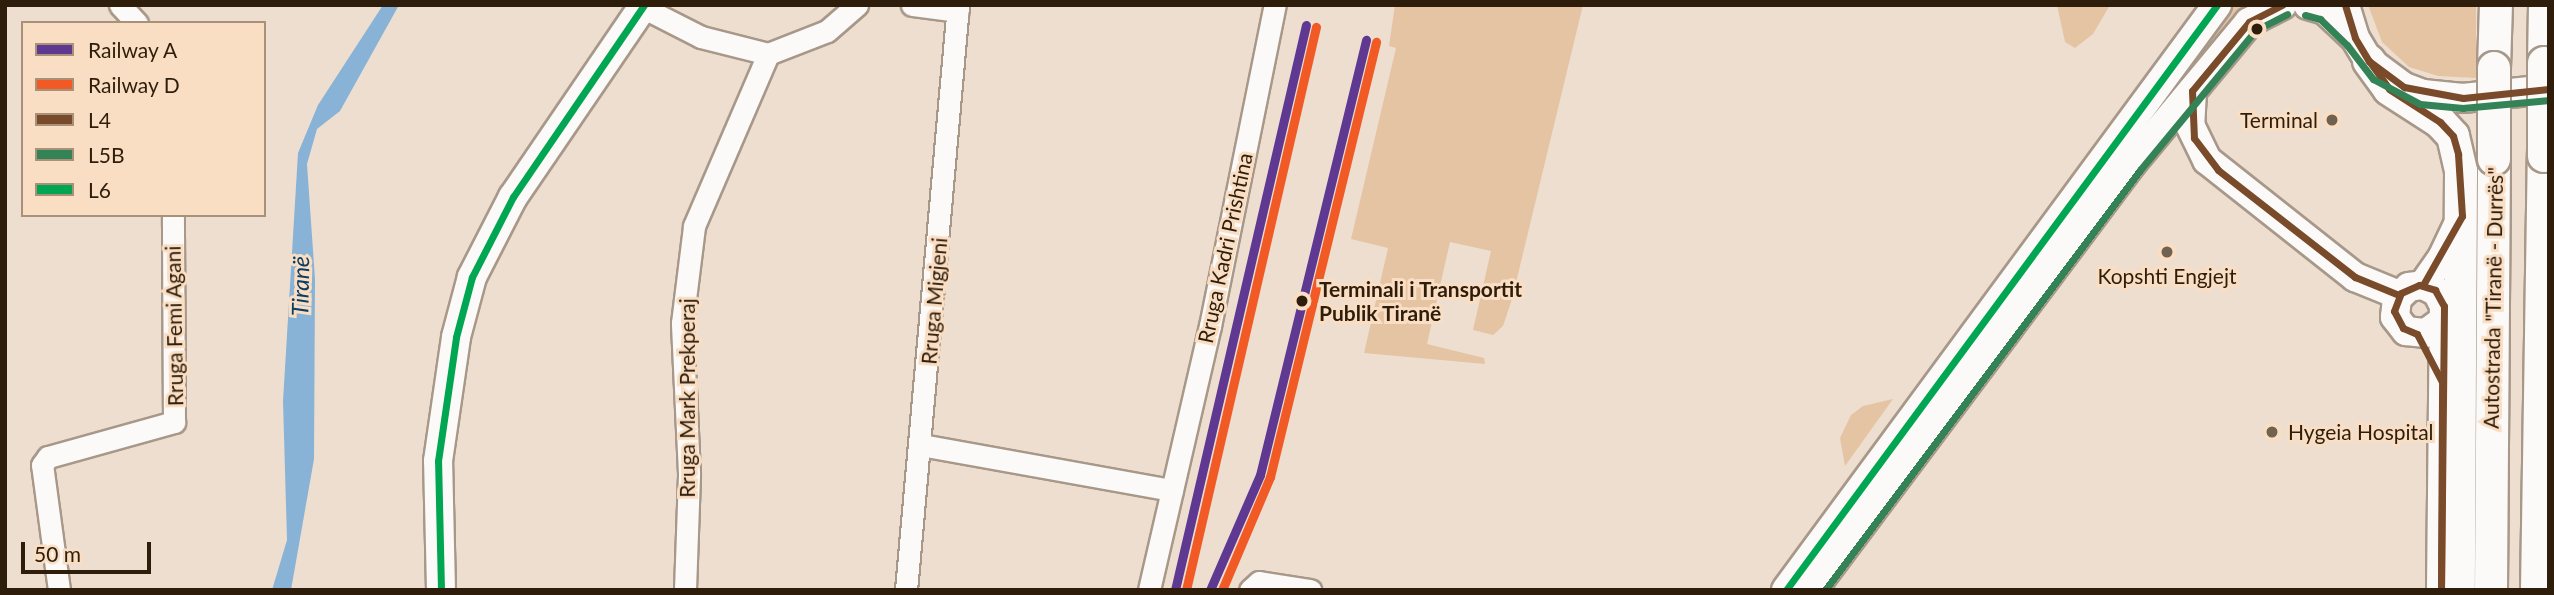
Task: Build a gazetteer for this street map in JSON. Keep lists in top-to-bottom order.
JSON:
{
  "streets": {
    "highway": ["Autostrada \"Tiranë - Durrës\""],
    "street": [
      "Rruga Kadri Prishtina",
      "Rruga Migjeni",
      "Rruga Femi Agani",
      "Rruga Mark Prekperaj"
    ]
  },
  "water": ["Tiranë"],
  "places": [
    "Terminal",
    "Kopshti Engjejt",
    "Terminali i Transportit Publik Tiranë",
    "Hygeia Hospital"
  ],
  "lines": [
    "transit line L4",
    "transit line L6",
    "transit line L5B",
    "rail line A",
    "rail line D"
  ],
  "legend": [
    "Railway A",
    "Railway D",
    "L4",
    "L5B",
    "L6"
  ],
  "scale_bar": "50 m"
}
